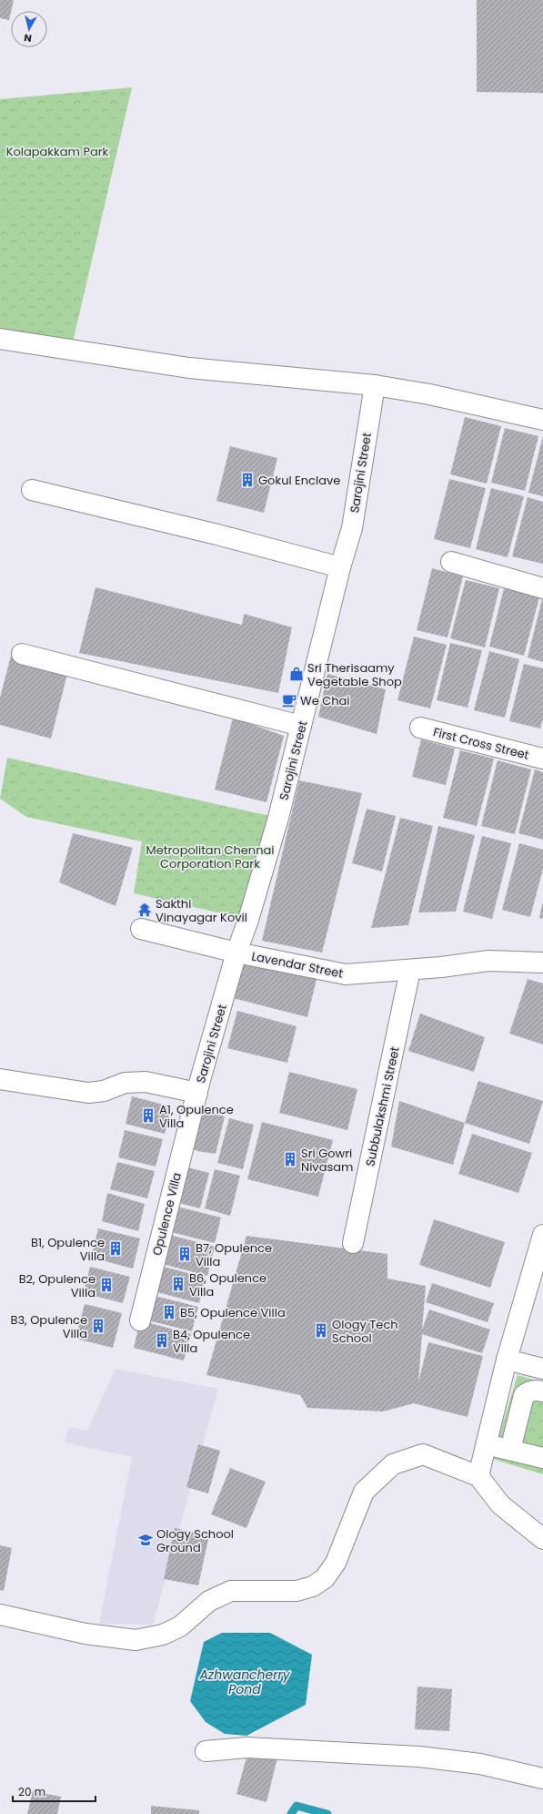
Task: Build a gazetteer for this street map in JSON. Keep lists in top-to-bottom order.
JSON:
{
  "streets": {
    "street": [
      "Sarojini Street",
      "First Cross Street",
      "Lavendar Street",
      "Subbulakshmi Street",
      "Opulence Villa"
    ]
  },
  "crossings": [
    ["Sarojini Street", "Lavendar Street"],
    ["Sarojini Street", "Opulence Villa"],
    ["Lavendar Street", "Subbulakshmi Street"]
  ],
  "water": ["Azhwancherry Pond"],
  "parks": ["Kolapakkam Park", "Metropolitan Chennai Corporation Park"],
  "places": {
    "building": [
      "Gokul Enclave",
      "A1, Opulence Villa",
      "Sri Gowri Nivasam",
      "B1, Opulence Villa",
      "B7, Opulence Villa",
      "B6, Opulence Villa",
      "B2, Opulence Villa",
      "B5, Opulence Villa",
      "B3, Opulence Villa",
      "Ology Tech School",
      "B4, Opulence Villa"
    ],
    "shop": ["Sri Therisaamy Vegetable Shop"],
    "cafe": ["We Chai"],
    "temple": ["Sakthi Vinayagar Kovil"],
    "school or university": ["Ology School Ground"]
  },
  "scale_bar": "20 m",
  "north": "bottom"
}
